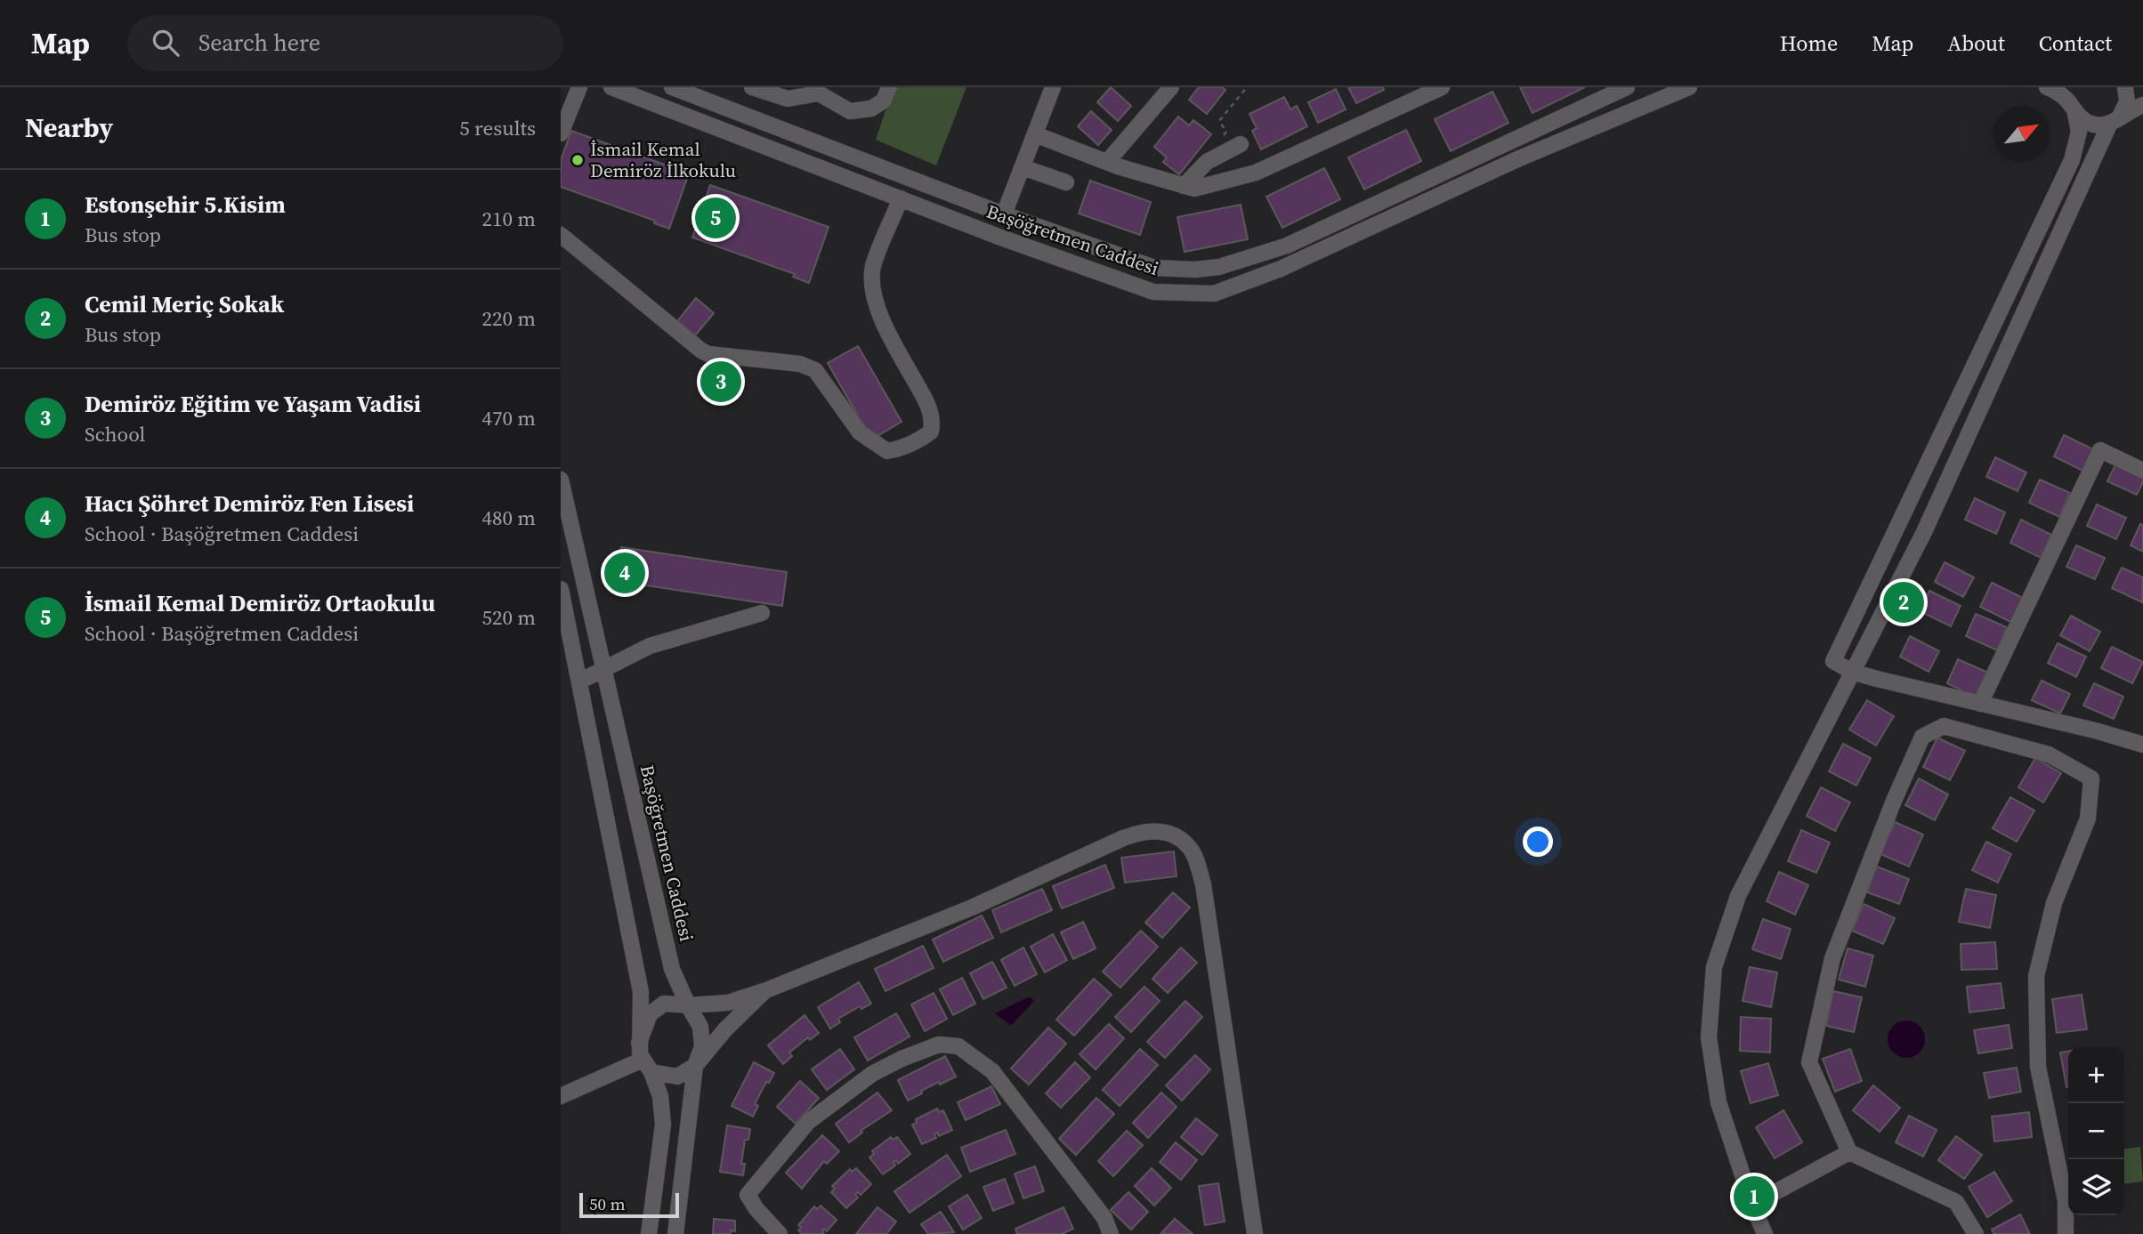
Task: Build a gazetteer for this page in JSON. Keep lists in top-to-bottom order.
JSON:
{
  "streets": {
    "street": ["Başöğretmen Caddesi"]
  },
  "places": ["İsmail Kemal Demiröz İlkokulu"],
  "scale_bar": "50 m",
  "north": "top right",
  "page": {
    "header": "Map",
    "search": "Search here",
    "nav": [
      "Home",
      "Map",
      "About",
      "Contact"
    ],
    "heading": ["Nearby", "5 results"],
    "list": [
      {
        "mark": "1",
        "name": "Estonşehir 5.Kisim",
        "note": "Bus stop",
        "value": "210 m"
      },
      {
        "mark": "2",
        "name": "Cemil Meriç Sokak",
        "note": "Bus stop",
        "value": "220 m"
      },
      {
        "mark": "3",
        "name": "Demiröz Eğitim ve Yaşam Vadisi",
        "note": "School",
        "value": "470 m"
      },
      {
        "mark": "4",
        "name": "Hacı Şöhret Demiröz Fen Lisesi",
        "note": "School · Başöğretmen Caddesi",
        "value": "480 m"
      },
      {
        "mark": "5",
        "name": "İsmail Kemal Demiröz Ortaokulu",
        "note": "School · Başöğretmen Caddesi",
        "value": "520 m"
      }
    ],
    "pins": [
      "5",
      "3",
      "4",
      "2",
      "1"
    ],
    "map_buttons": ["+", "−"],
    "scale": "50 m"
  }
}
